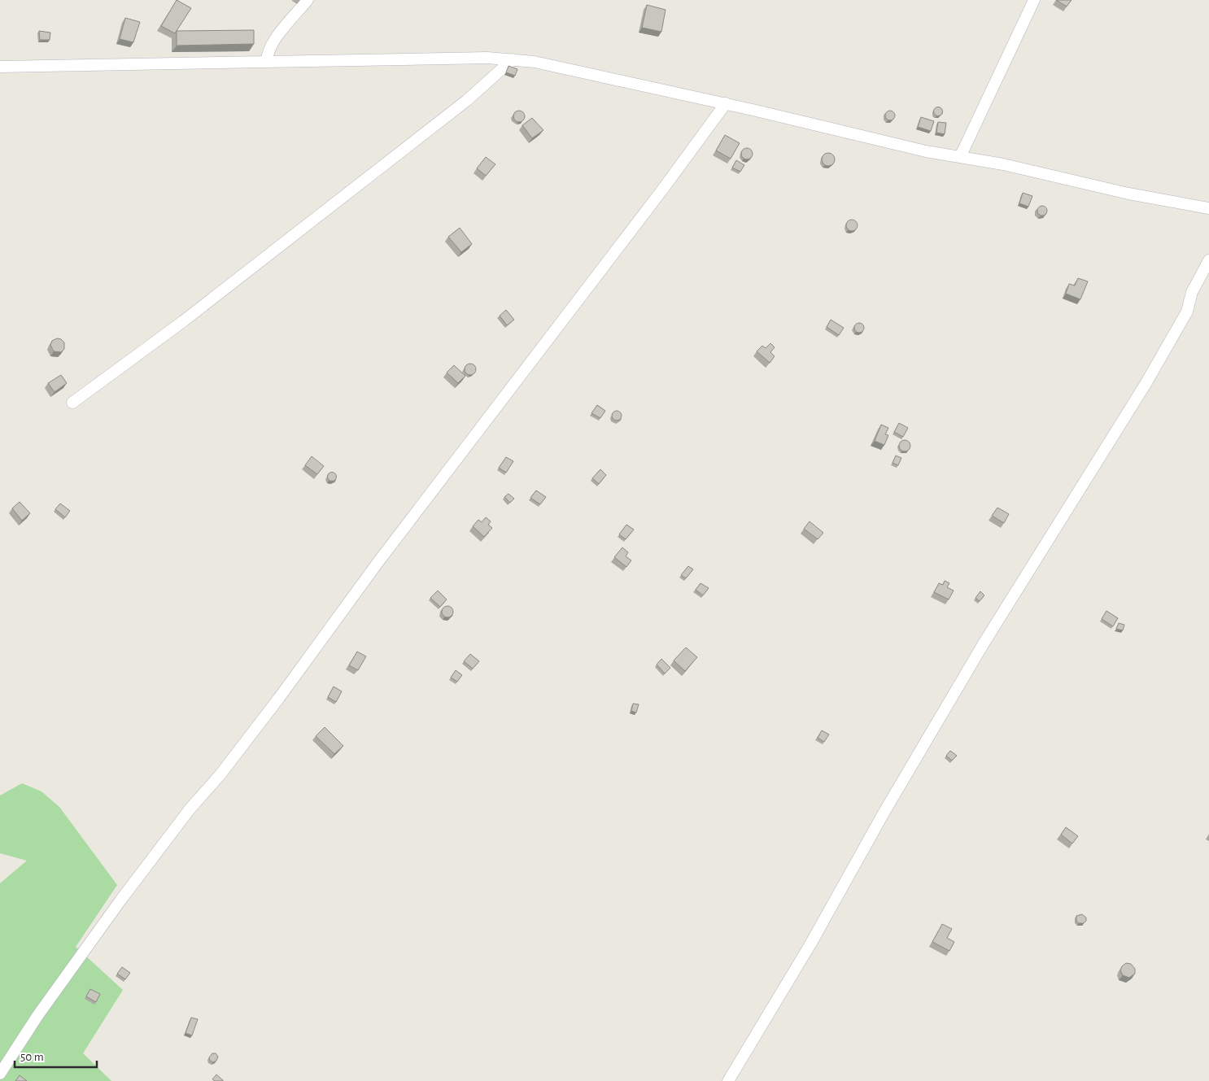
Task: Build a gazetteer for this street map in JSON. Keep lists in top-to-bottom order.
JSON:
{
  "scale_bar": "50 m"
}
